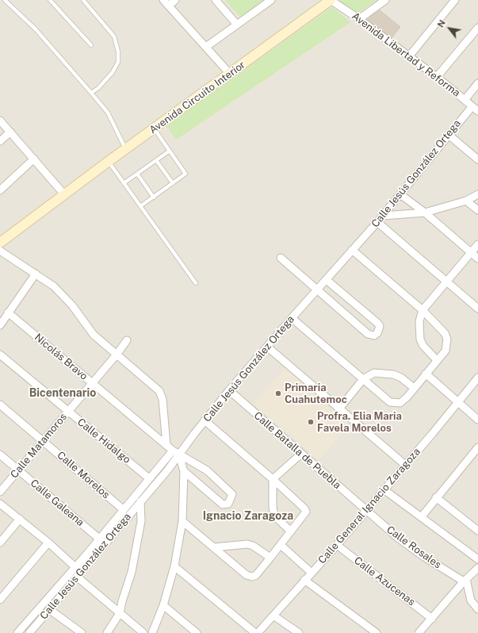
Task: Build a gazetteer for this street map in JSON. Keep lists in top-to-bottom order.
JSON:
{
  "streets": {
    "main road": ["Avenida Circuito Interior"],
    "street": [
      "Avenida Libertad y Reforma",
      "Calle Jesús González Ortega",
      "Nicolás Bravo",
      "Calle Hidalgo",
      "Calle Matamoros",
      "Calle Batalla de Puebla",
      "Calle Morelos",
      "Calle Galeana",
      "Calle General Ignacio Zaragoza",
      "Calle Rosales",
      "Calle Azucenas"
    ]
  },
  "crossings": [
    ["Avenida Libertad y Reforma", "Avenida Circuito Interior"],
    ["Avenida Libertad y Reforma", "Calle Jesús González Ortega"],
    ["Calle Jesús González Ortega", "Nicolás Bravo"],
    ["Calle Jesús González Ortega", "Calle Hidalgo"],
    ["Calle Jesús González Ortega", "Calle Batalla de Puebla"],
    ["Calle Jesús González Ortega", "Calle Morelos"],
    ["Calle Jesús González Ortega", "Calle Galeana"],
    ["Nicolás Bravo", "Calle Matamoros"],
    ["Calle Hidalgo", "Calle Matamoros"],
    ["Calle Matamoros", "Calle Morelos"],
    ["Calle Matamoros", "Calle Galeana"],
    ["Calle Batalla de Puebla", "Calle General Ignacio Zaragoza"],
    ["Calle Batalla de Puebla", "Calle Rosales"],
    ["Calle General Ignacio Zaragoza", "Calle Rosales"],
    ["Calle General Ignacio Zaragoza", "Calle Azucenas"]
  ],
  "districts": ["Bicentenario", "Ignacio Zaragoza"],
  "places": ["Primaria Cuahutemoc", "Profra. Elia Maria Favela Morelos"],
  "north": "top left"
}
